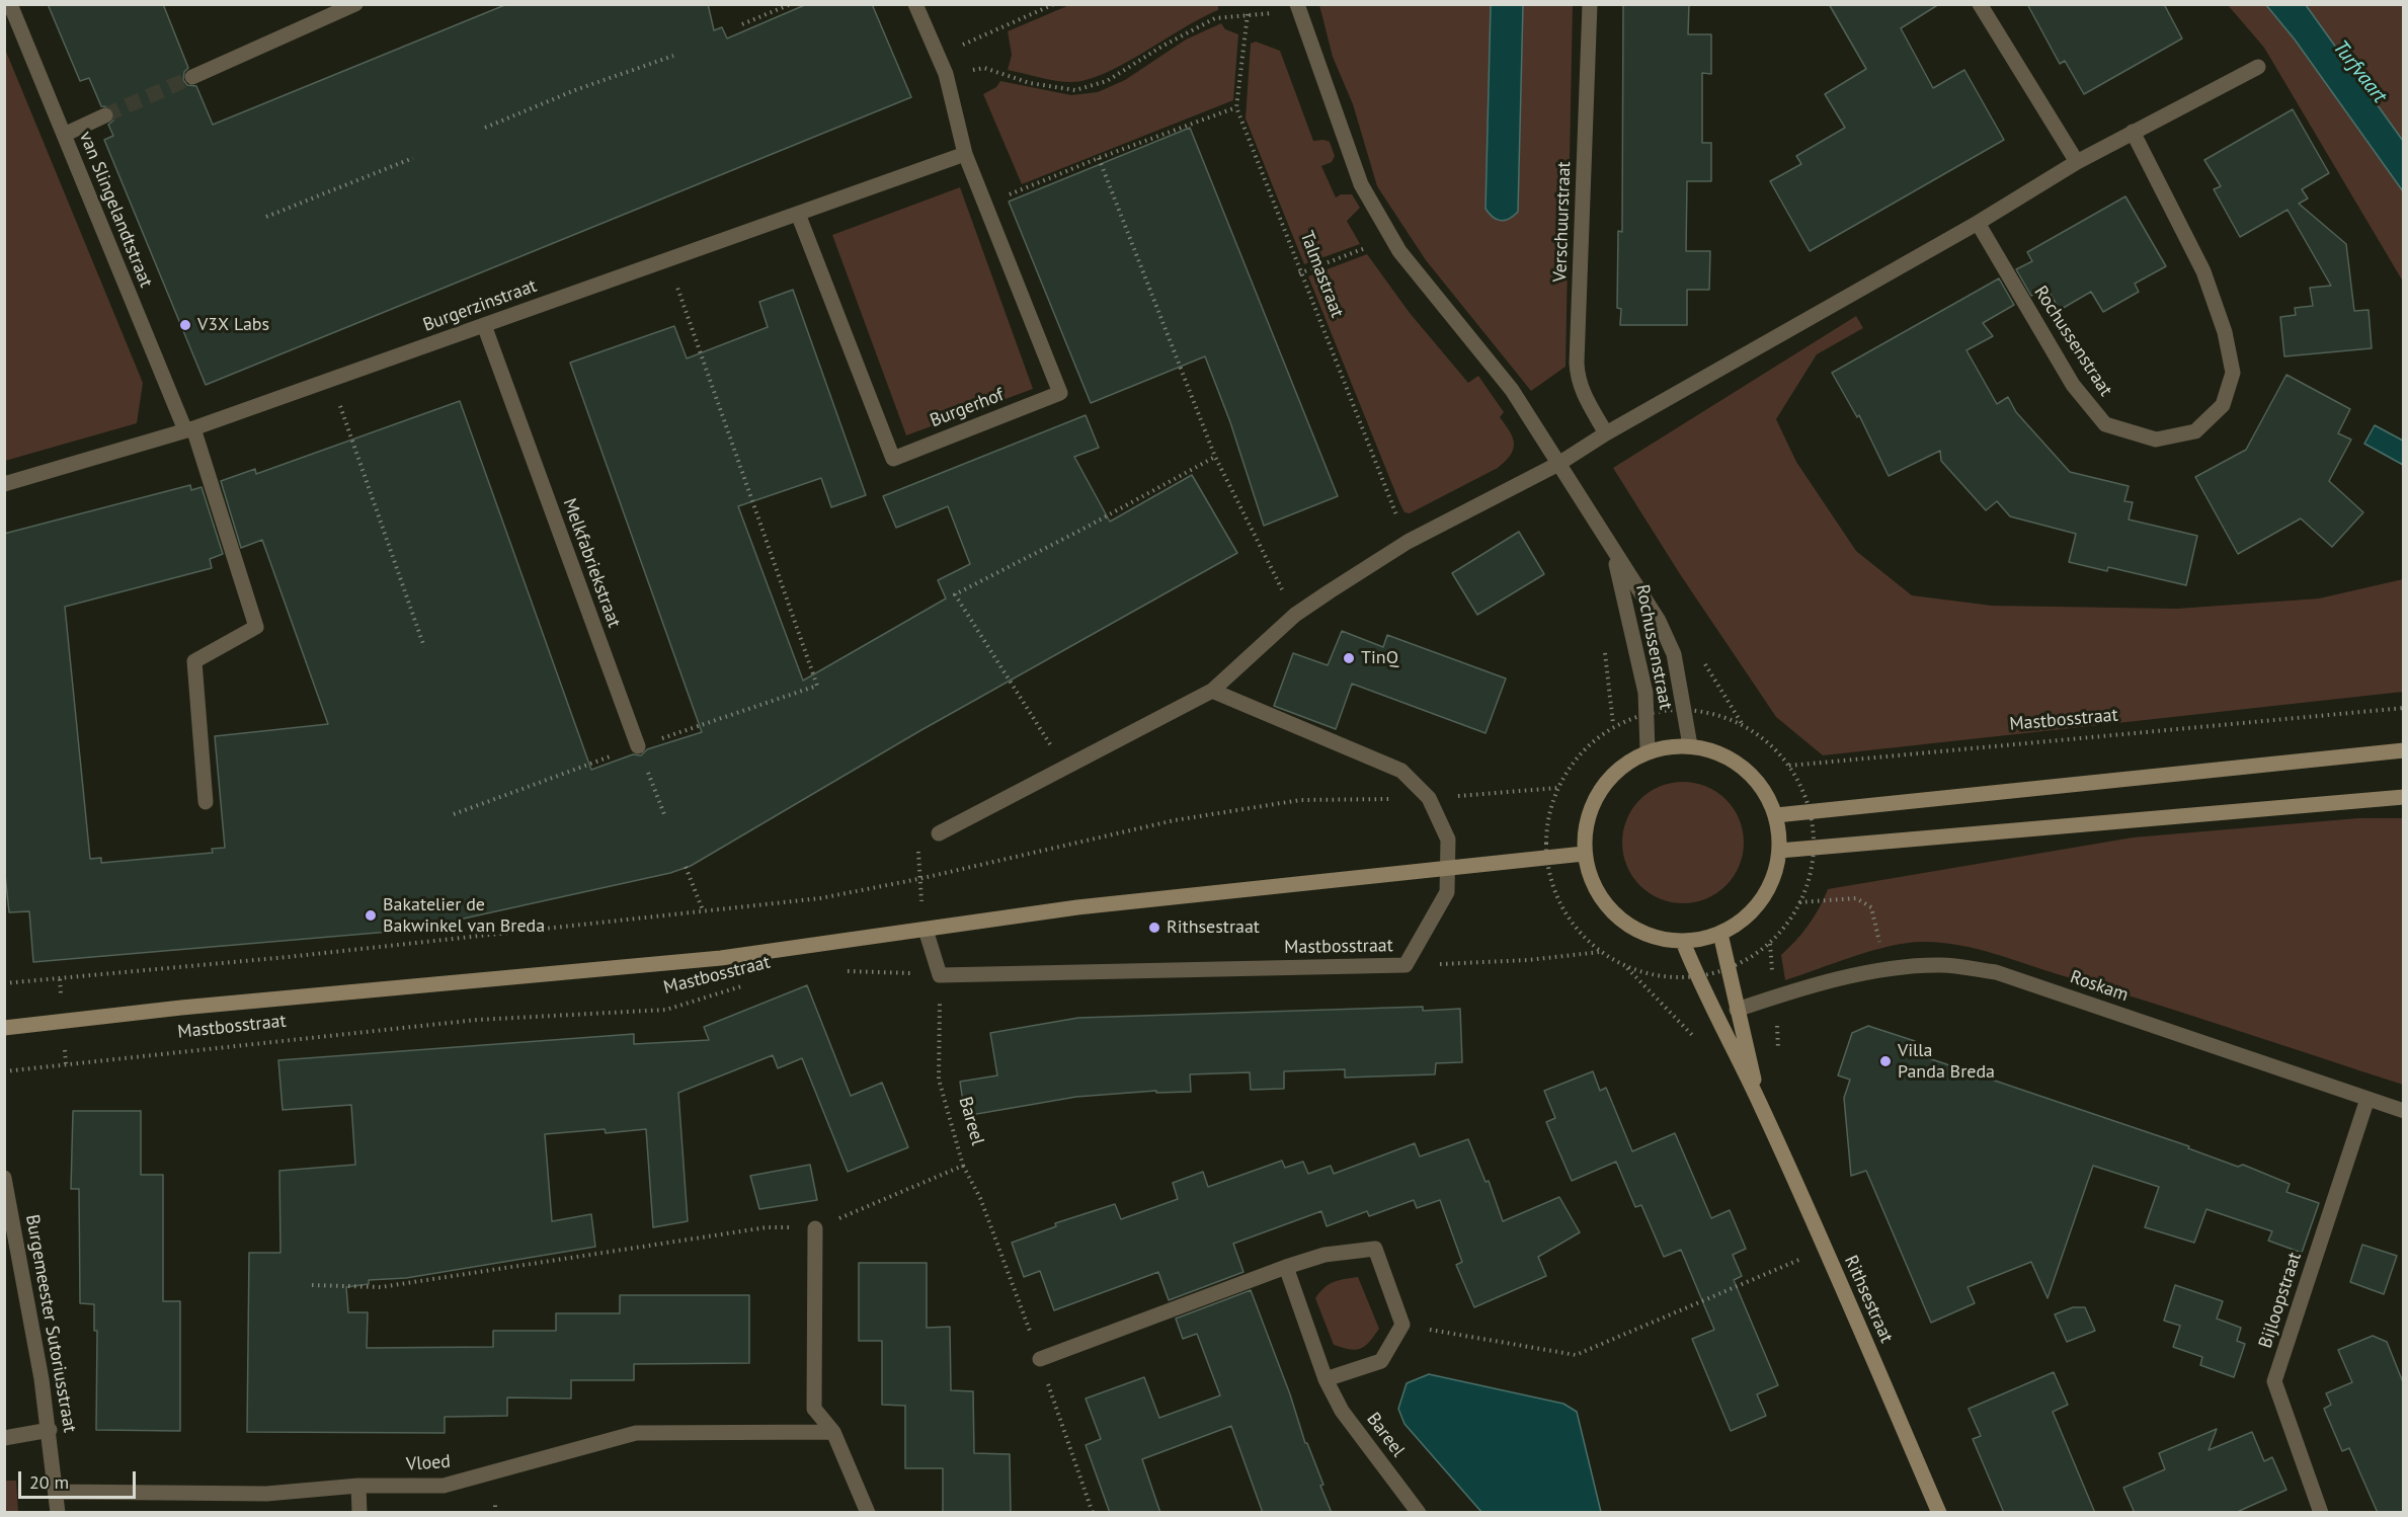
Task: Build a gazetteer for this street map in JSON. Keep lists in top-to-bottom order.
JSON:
{
  "streets": {
    "street": [
      "van Slingelandtstraat",
      "Verschuurstraat",
      "Burgerzinstraat",
      "Rochussenstraat",
      "Burgerhof",
      "Melkfabriekstraat",
      "Mastbosstraat",
      "Roskam",
      "Bareel",
      "Rithsestraat",
      "Bijloopstraat",
      "Burgemeester Sutoriusstraat",
      "Vloed"
    ],
    "path": ["Talmastraat"]
  },
  "crossings": [
    ["van Slingelandtstraat", "Burgerzinstraat"],
    ["Burgerzinstraat", "Burgerhof"],
    ["Burgerzinstraat", "Melkfabriekstraat"],
    ["Rochussenstraat", "Mastbosstraat"],
    ["Rochussenstraat", "Rithsestraat"],
    ["Mastbosstraat", "Bareel"],
    ["Mastbosstraat", "Rithsestraat"],
    ["Roskam", "Rithsestraat"],
    ["Roskam", "Bijloopstraat"],
    ["Burgemeester Sutoriusstraat", "Vloed"]
  ],
  "water": ["Turfvaart"],
  "places": [
    "V3X Labs",
    "TinQ",
    "Bakatelier de Bakwinkel van Breda",
    "Rithsestraat",
    "Villa Panda Breda"
  ],
  "scale_bar": "20 m"
}
